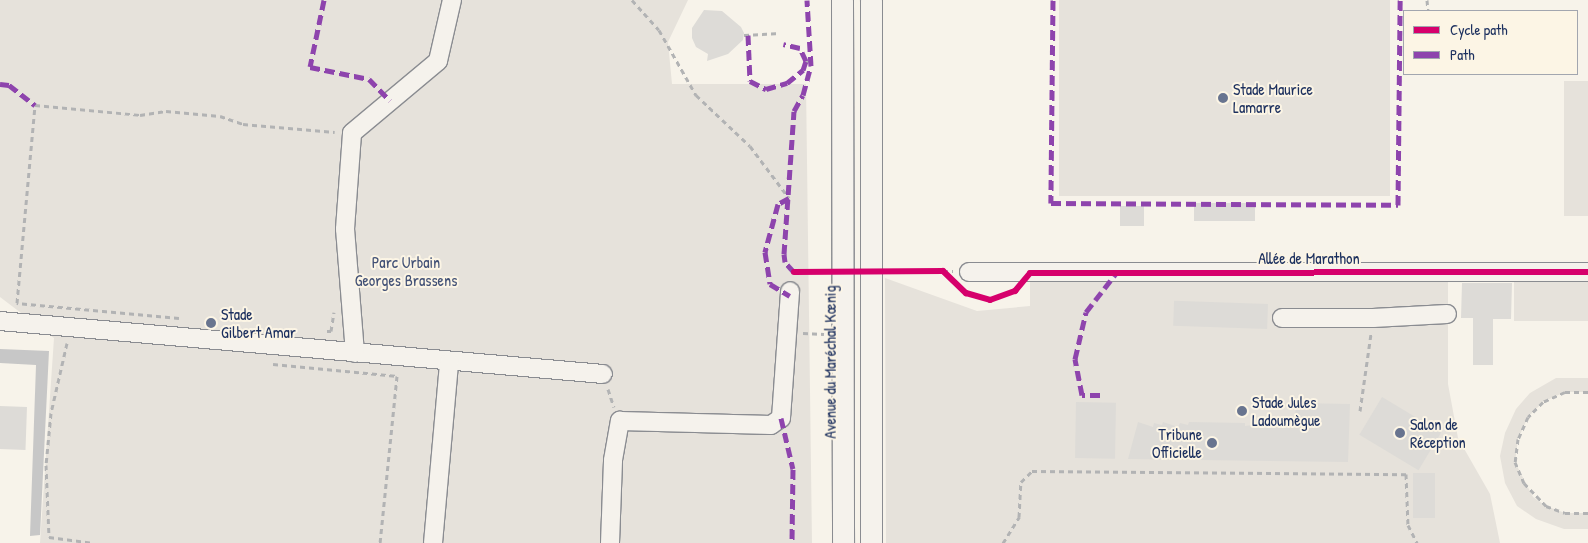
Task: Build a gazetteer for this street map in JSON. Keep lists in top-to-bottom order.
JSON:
{
  "streets": {
    "main road": ["Avenue du Maréchal Kœnig"],
    "lane": ["Allée de Marathon"]
  },
  "parks": ["Parc Urbain Georges Brassens"],
  "places": [
    "Stade Maurice Lamarre",
    "Stade Gilbert Amar",
    "Stade Jules Ladoumègue",
    "Salon de Réception",
    "Tribune Officielle"
  ],
  "legend": ["Cycle path", "Path"]
}
